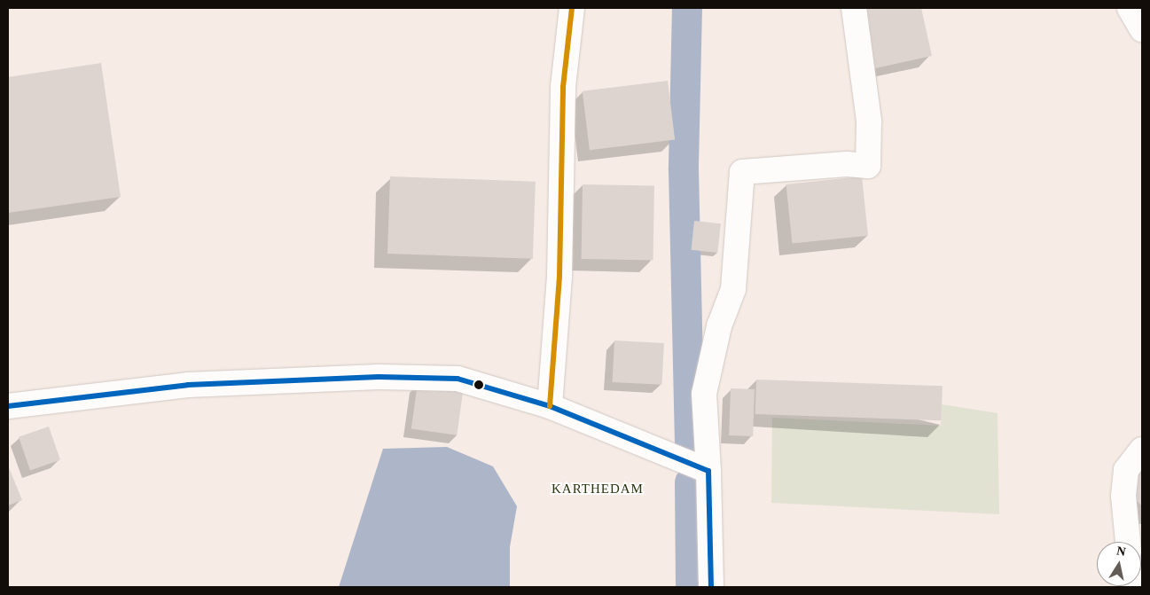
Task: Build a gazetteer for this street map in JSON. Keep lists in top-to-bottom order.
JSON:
{
  "districts": ["KARTHEDAM"],
  "north": "top"
}
